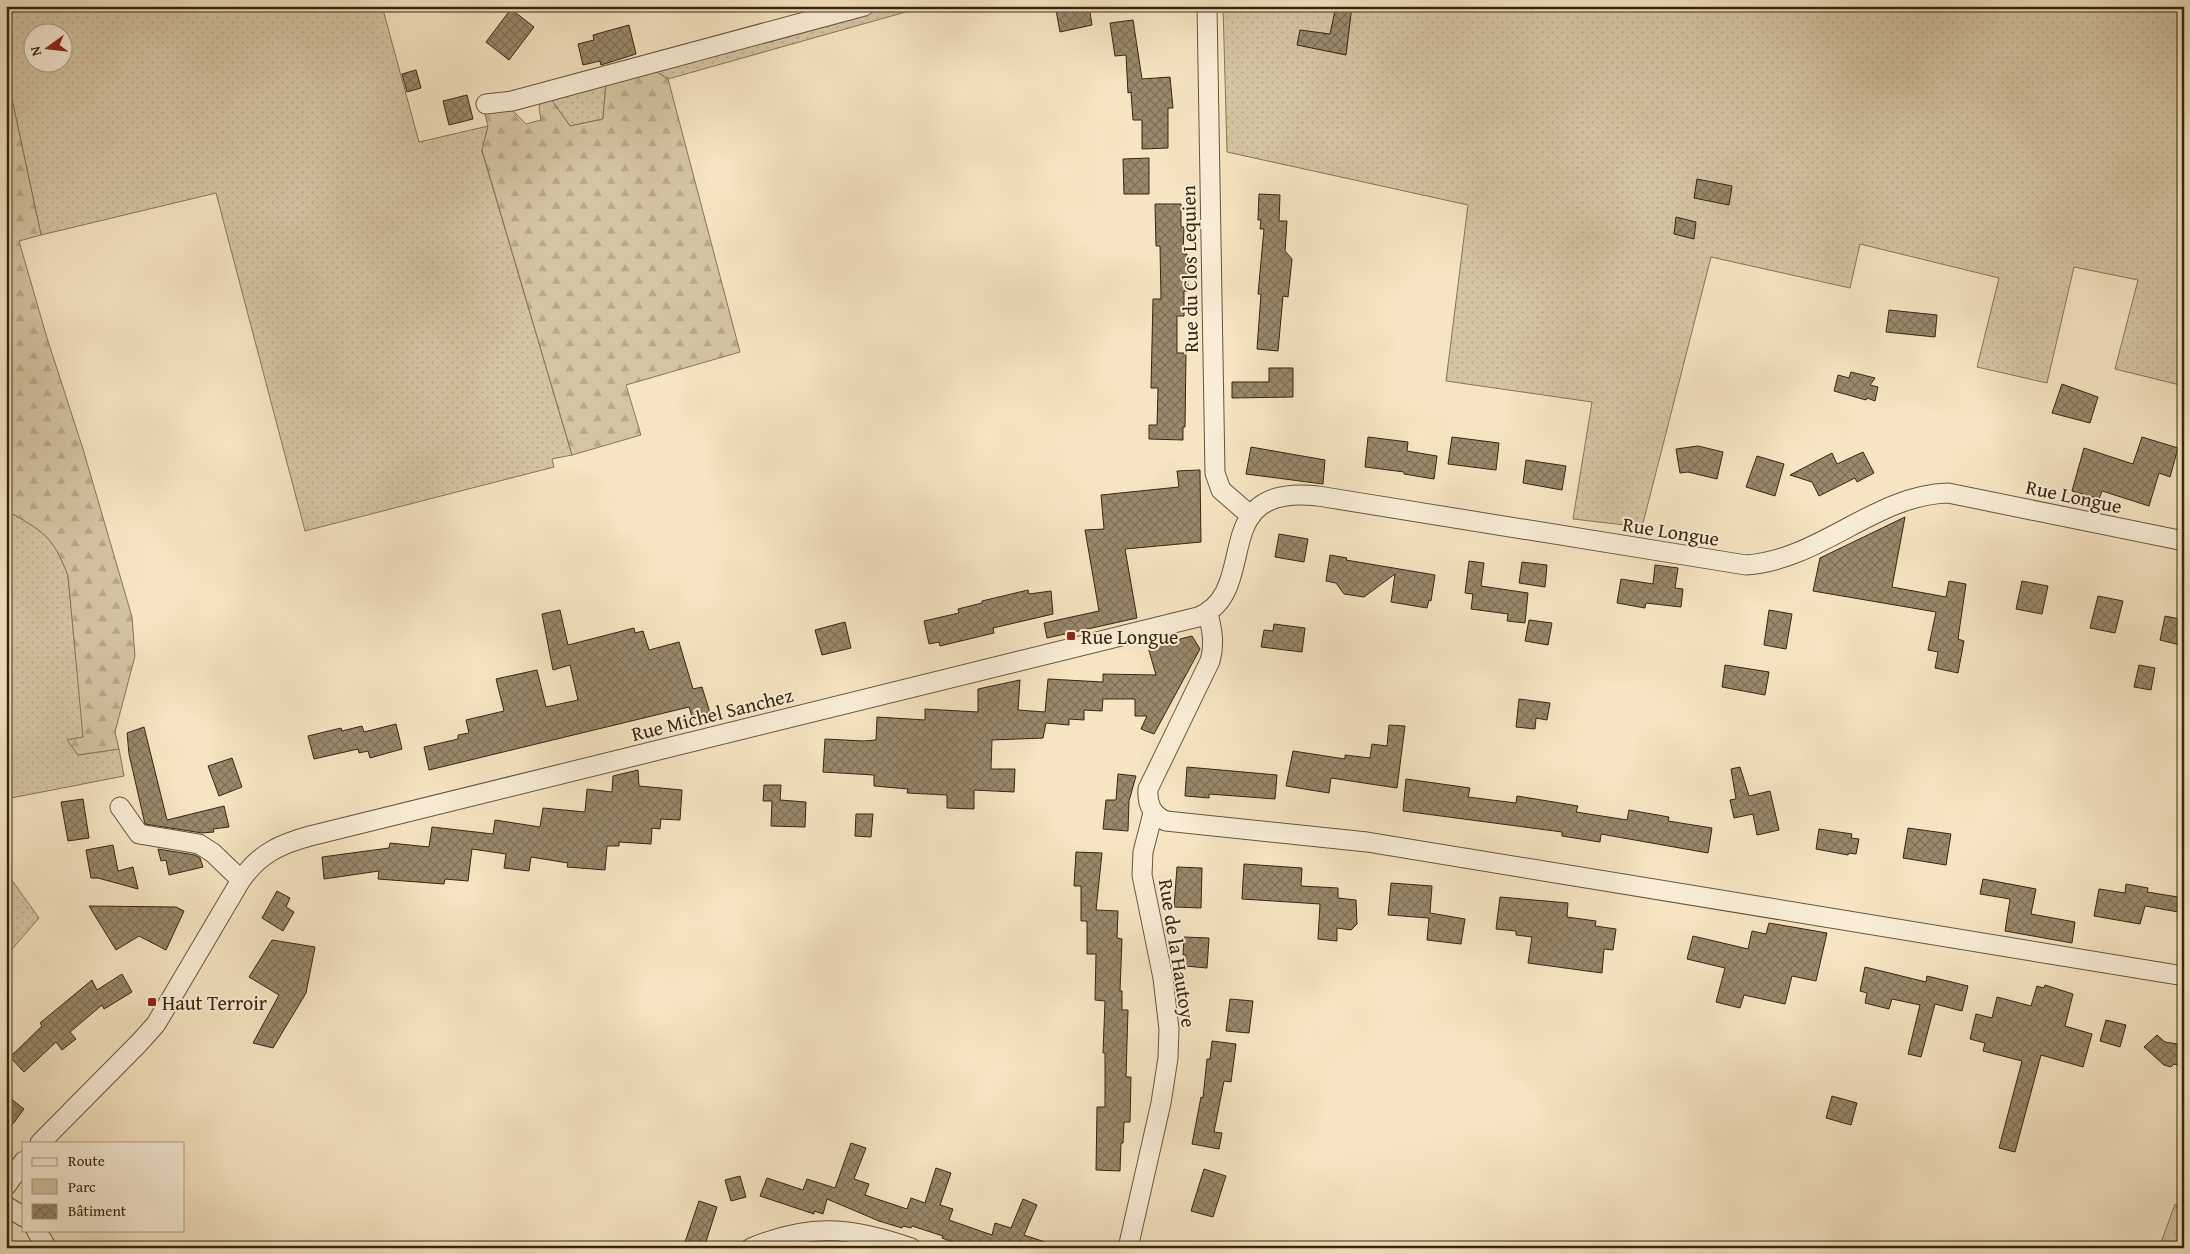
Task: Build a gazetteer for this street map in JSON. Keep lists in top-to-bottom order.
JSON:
{
  "streets": {
    "street": [
      "Rue du Clos Lequien",
      "Rue Longue",
      "Rue Michel Sanchez",
      "Rue de la Hautoye"
    ]
  },
  "crossings": [
    ["Rue du Clos Lequien", "Rue Longue"],
    ["Rue Longue", "Rue Michel Sanchez"]
  ],
  "places": {
    "transit": ["Rue Longue", "Haut Terroir"]
  },
  "legend": ["Route", "Parc", "Bâtiment"],
  "north": "left"
}
